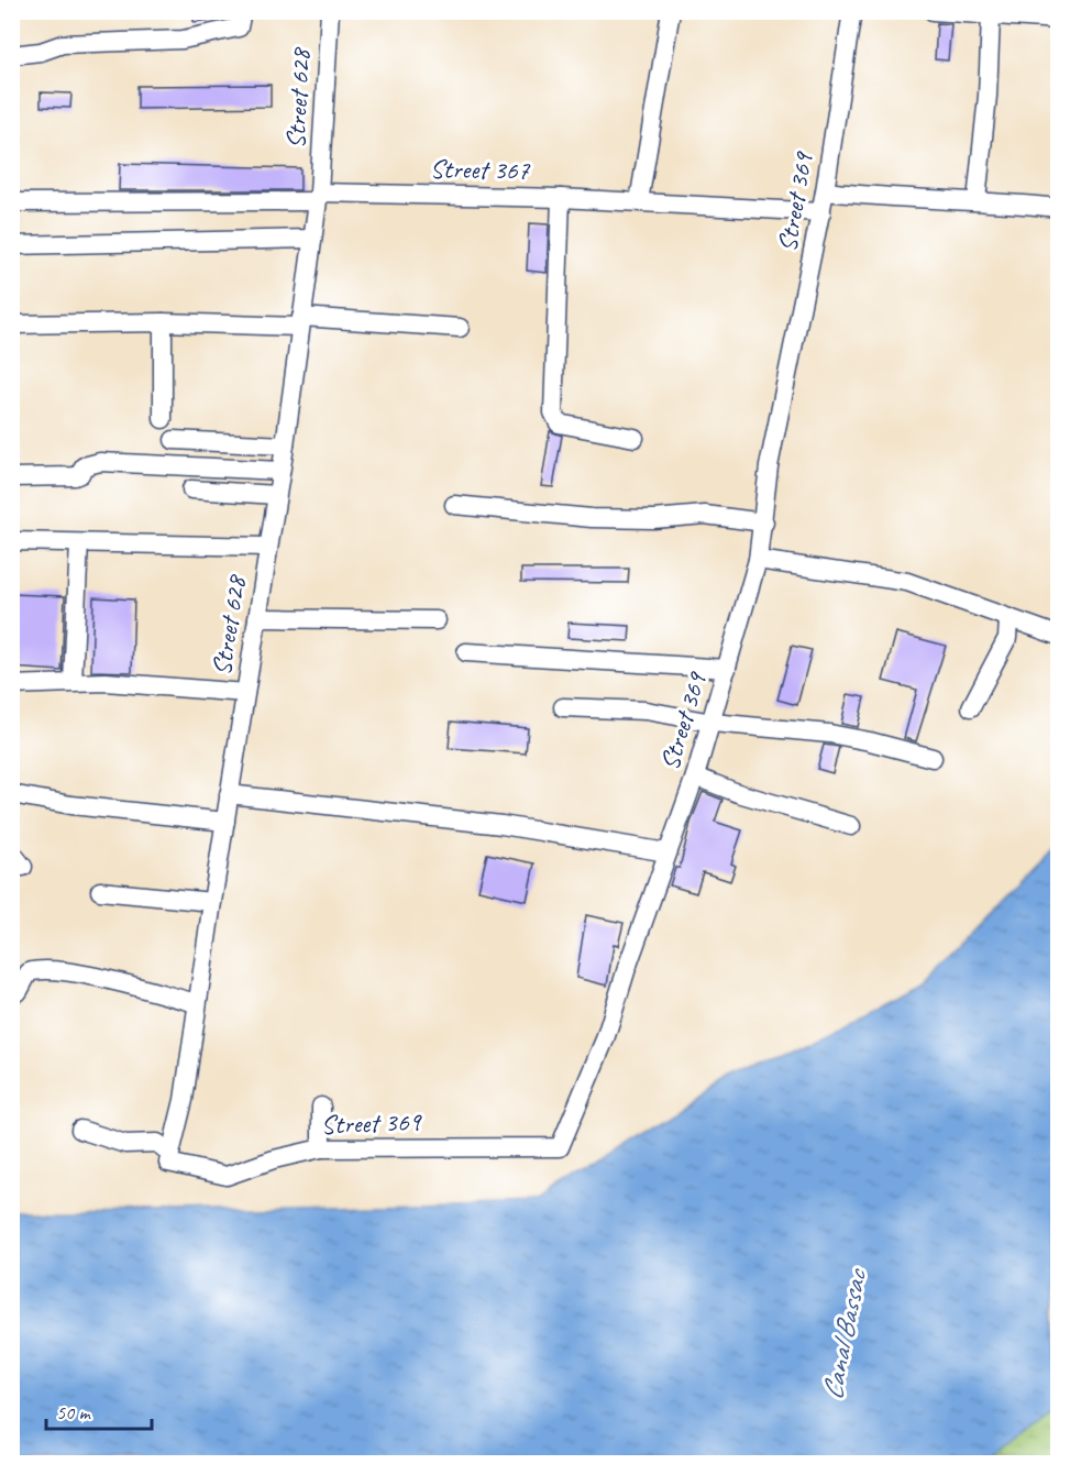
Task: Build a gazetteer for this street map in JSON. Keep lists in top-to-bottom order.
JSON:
{
  "streets": {
    "street": ["Street 628", "Street 367", "Street 369"]
  },
  "crossings": [
    ["Street 628", "Street 367"],
    ["Street 628", "Street 369"],
    ["Street 367", "Street 369"]
  ],
  "water": ["Canal Bassac"],
  "scale_bar": "50 m"
}
